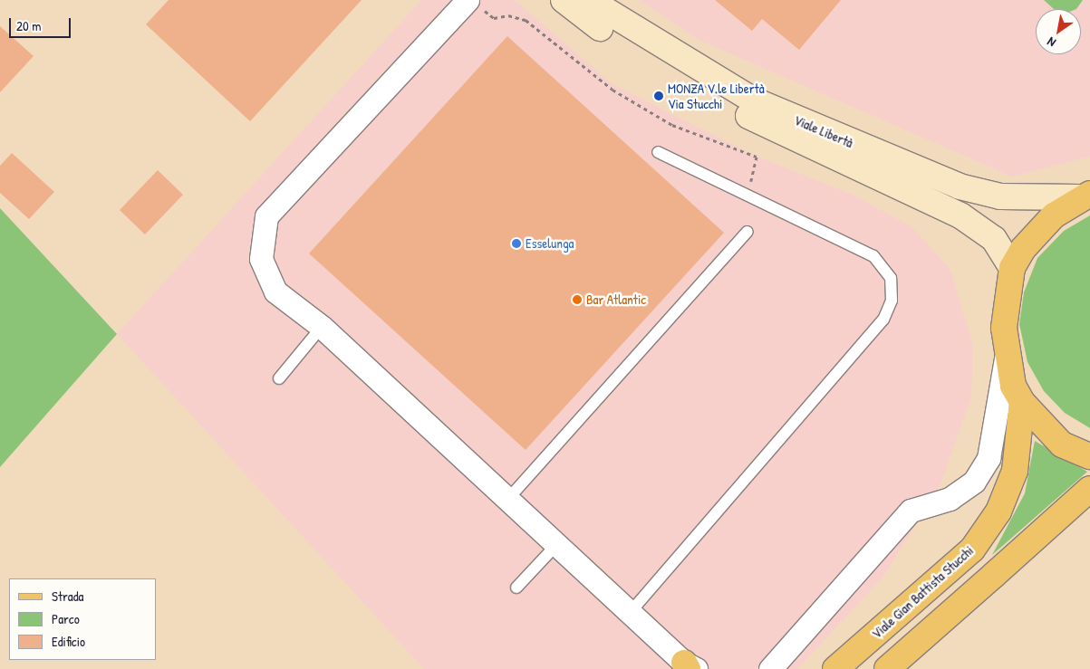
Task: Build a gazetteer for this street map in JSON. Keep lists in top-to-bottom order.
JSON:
{
  "streets": {
    "main road": ["Viale Libertà", "Viale Gian Battista Stucchi"]
  },
  "places": ["MONZA V.le Libertà Via Stucchi", "Esselunga", "Bar Atlantic"],
  "legend": ["Strada", "Parco", "Edificio"],
  "scale_bar": "20 m",
  "north": "bottom left"
}
